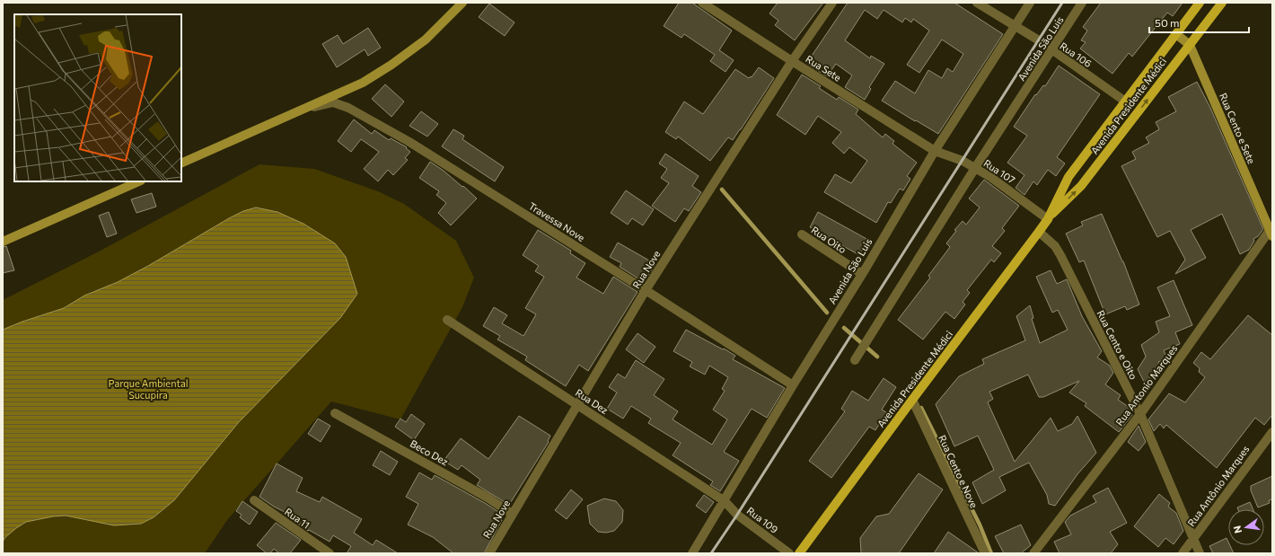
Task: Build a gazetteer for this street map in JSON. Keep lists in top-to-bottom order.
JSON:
{
  "streets": {
    "main road": ["Avenida Presidente Médici"],
    "street": [
      "Avenida São Luis",
      "Rua 106",
      "Rua Sete",
      "Rua Cento e Sete",
      "Rua 107",
      "Travessa Nove",
      "Rua Oito",
      "Rua Nove",
      "Rua Cento e Oito",
      "Rua Antonio Marques",
      "Rua Dez",
      "Beco Dez",
      "Rua Cento e Nove",
      "Rua Antônio Marques",
      "Rua 11",
      "Rua 109"
    ]
  },
  "crossings": [
    ["Avenida São Luis", "Rua 106"],
    ["Avenida São Luis", "Rua Sete"],
    ["Avenida São Luis", "Rua 107"],
    ["Avenida São Luis", "Travessa Nove"],
    ["Avenida São Luis", "Rua Oito"],
    ["Avenida São Luis", "Rua Dez"],
    ["Avenida São Luis", "Rua 109"],
    ["Rua 106", "Avenida Presidente Médici"],
    ["Rua Sete", "Rua 107"],
    ["Rua Sete", "Rua Nove"],
    ["Avenida Presidente Médici", "Rua Cento e Sete"],
    ["Avenida Presidente Médici", "Rua 107"],
    ["Avenida Presidente Médici", "Rua Cento e Oito"],
    ["Avenida Presidente Médici", "Rua Cento e Nove"],
    ["Rua Cento e Sete", "Rua Antonio Marques"],
    ["Travessa Nove", "Rua Nove"],
    ["Rua Nove", "Rua Dez"],
    ["Rua Nove", "Beco Dez"],
    ["Rua Cento e Oito", "Rua Antonio Marques"],
    ["Rua Cento e Oito", "Rua Antônio Marques"],
    ["Rua Dez", "Rua 109"]
  ],
  "parks": ["Parque Ambiental Sucupira"],
  "scale_bar": "50 m",
  "north": "left"
}
